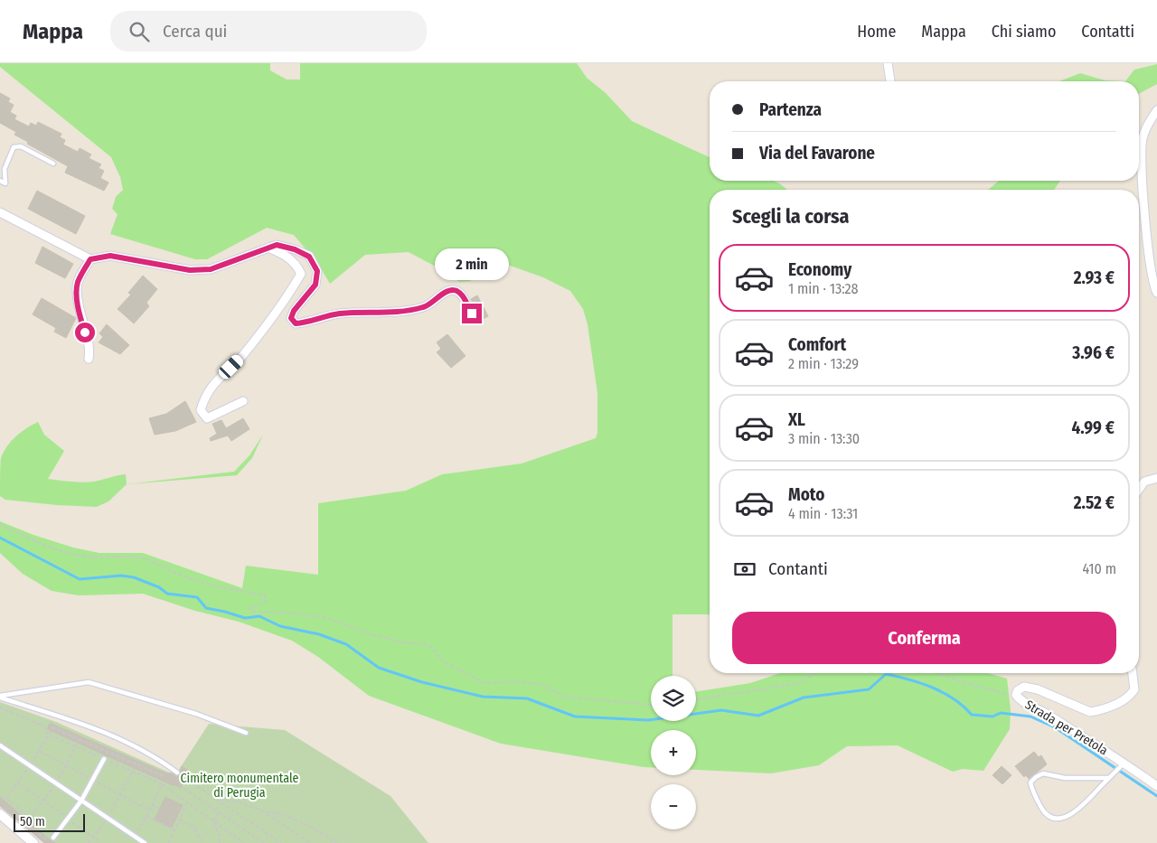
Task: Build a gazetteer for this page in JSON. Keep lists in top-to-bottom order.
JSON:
{
  "streets": {
    "street": ["Strada per Pretola"]
  },
  "parks": ["Cimitero monumentale di Perugia"],
  "scale_bar": "50 m",
  "page": {
    "header": "Mappa",
    "search": "Cerca qui",
    "nav": [
      "Home",
      "Mappa",
      "Chi siamo",
      "Contatti"
    ],
    "banner": ["Partenza", "Via del Favarone"],
    "heading": "Scegli la corsa",
    "list": [
      {
        "name": "Economy",
        "note": "1 min · 13:28",
        "value": "2.93 €"
      },
      {
        "name": "Comfort",
        "note": "2 min · 13:29",
        "value": "3.96 €"
      },
      {
        "name": "XL",
        "note": "3 min · 13:30",
        "value": "4.99 €"
      },
      {
        "name": "Moto",
        "note": "4 min · 13:31",
        "value": "2.52 €"
      }
    ],
    "bubble": "2 min",
    "pay": ["Contanti", "410 m"],
    "buttons": "Conferma",
    "map_buttons": ["+", "−"],
    "scale": "50 m"
  }
}
